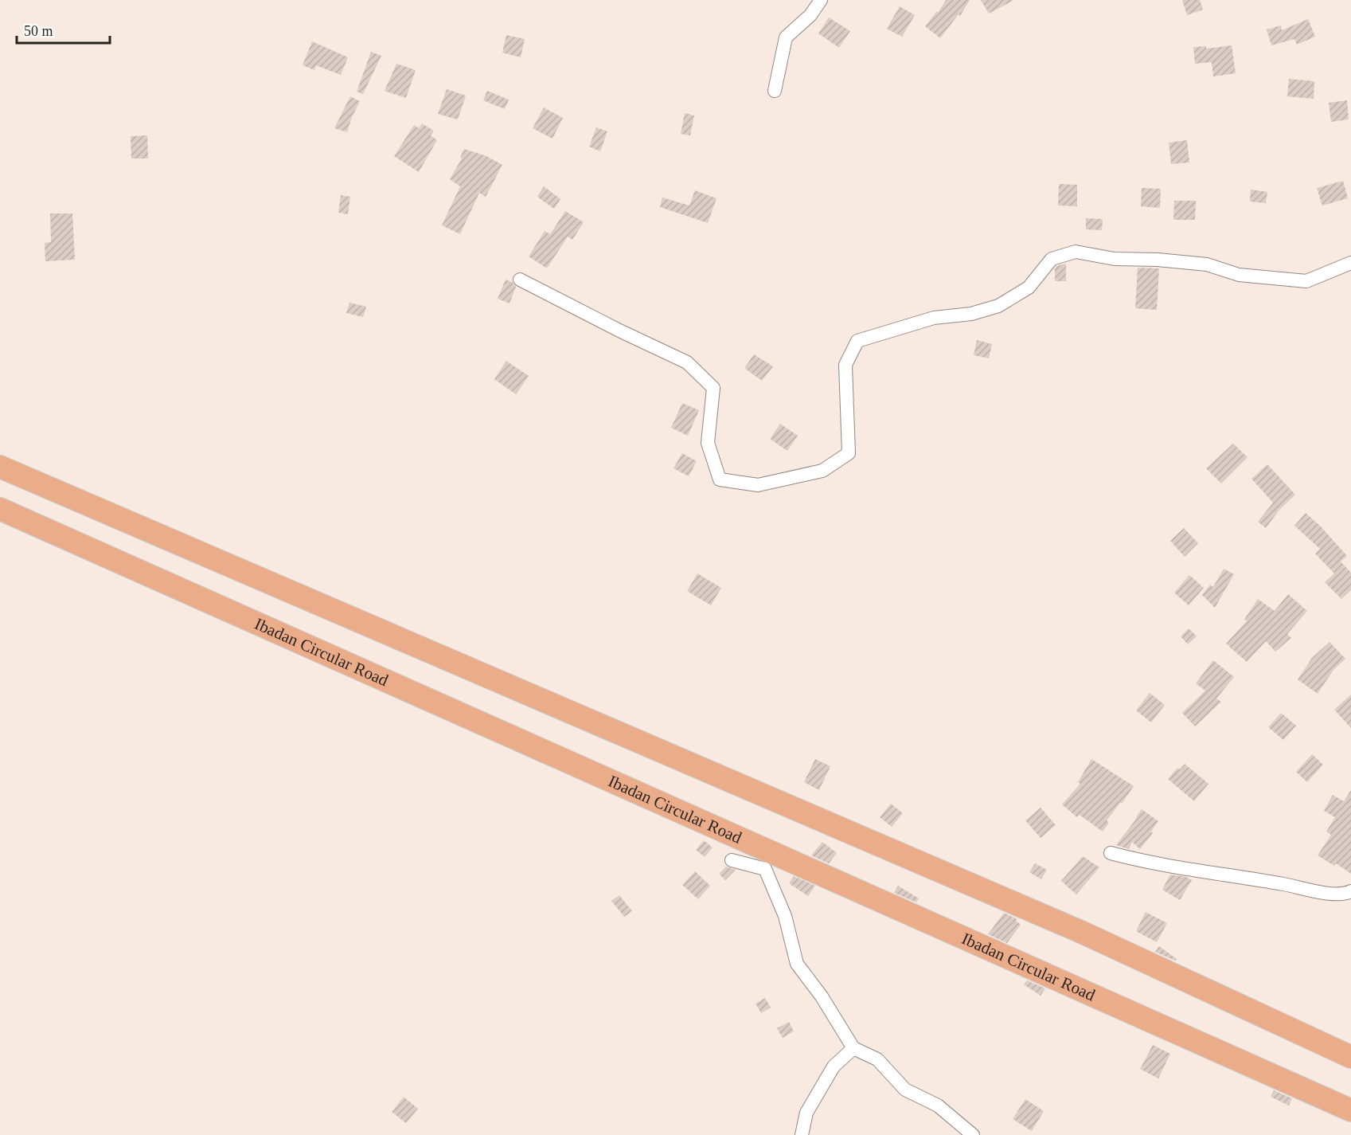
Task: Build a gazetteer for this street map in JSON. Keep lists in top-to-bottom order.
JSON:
{
  "streets": {
    "highway": ["Ibadan Circular Road"]
  },
  "scale_bar": "50 m"
}
